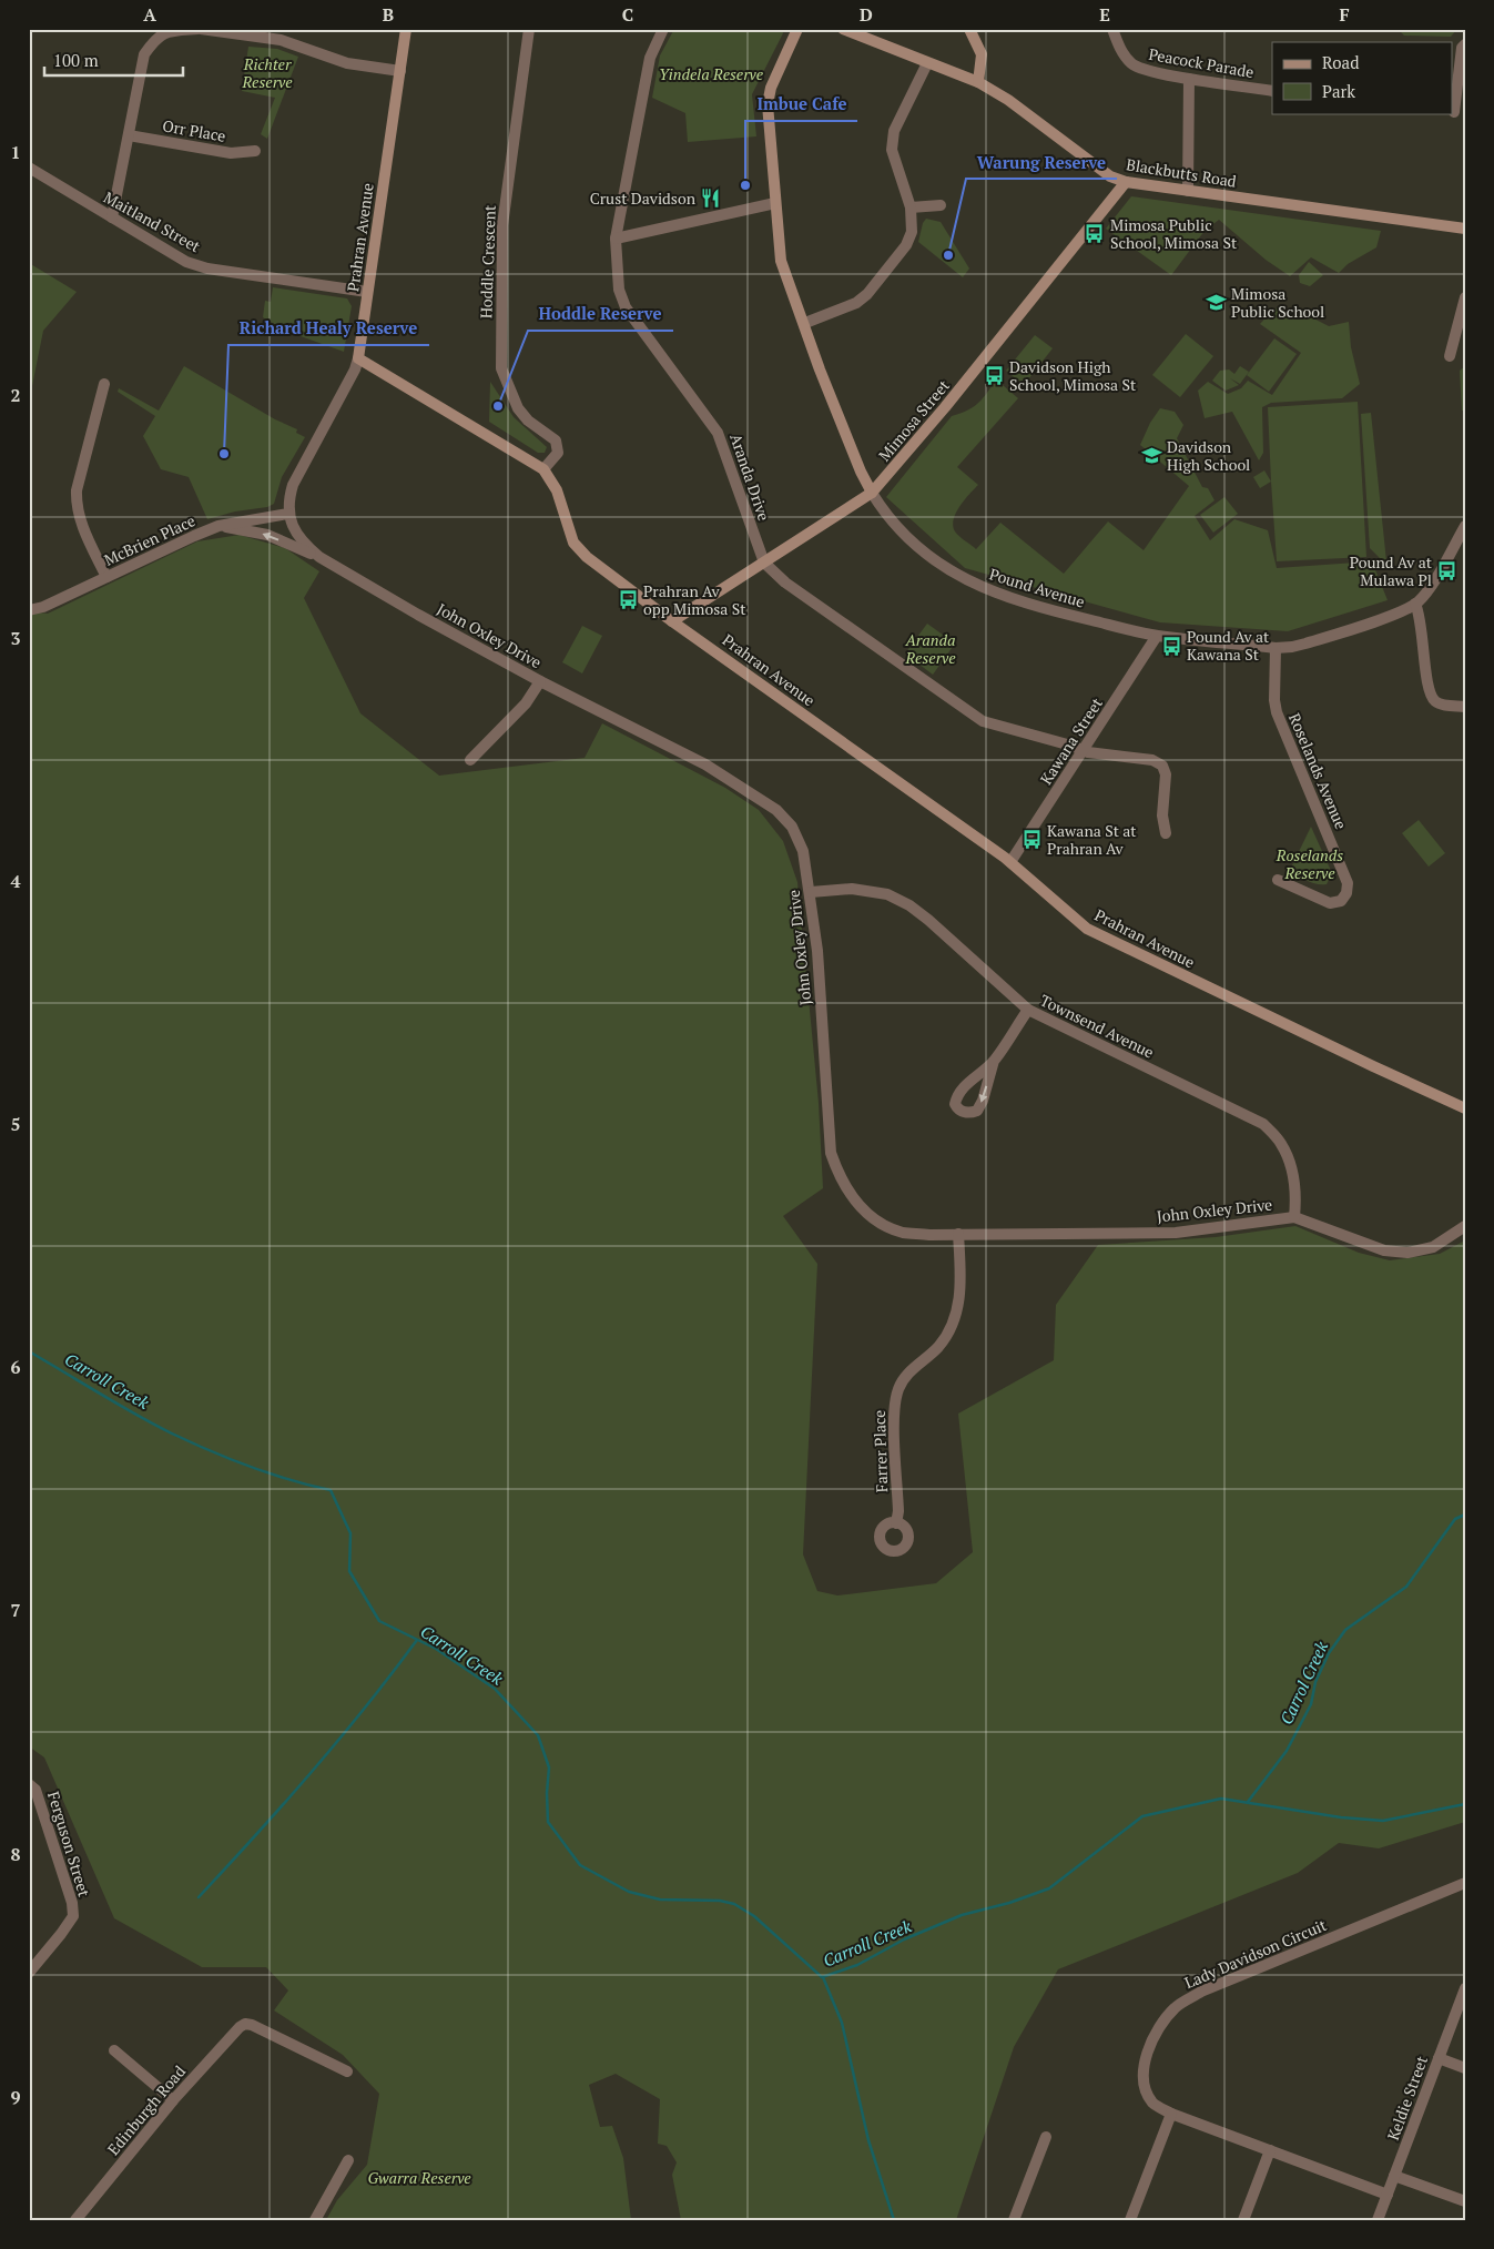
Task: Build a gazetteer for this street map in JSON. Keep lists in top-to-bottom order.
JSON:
{
  "streets": {
    "street": [
      "Peacock Parade",
      "Orr Place",
      "Blackbutts Road",
      "Maitland Street",
      "Prahran Avenue",
      "Hoddle Crescent",
      "Mimosa Street",
      "Aranda Drive",
      "McBrien Place",
      "Pound Avenue",
      "John Oxley Drive",
      "Kawana Street",
      "Roselands Avenue",
      "Townsend Avenue",
      "Farrer Place",
      "Ferguson Street",
      "Lady Davidson Circuit",
      "Keldie Street",
      "Edinburgh Road"
    ]
  },
  "crossings": [
    ["Blackbutts Road", "Mimosa Street"],
    ["Maitland Street", "Prahran Avenue"],
    ["Prahran Avenue", "Hoddle Crescent"],
    ["Prahran Avenue", "Mimosa Street"],
    ["Prahran Avenue", "Kawana Street"],
    ["Mimosa Street", "Aranda Drive"],
    ["Mimosa Street", "Pound Avenue"],
    ["McBrien Place", "John Oxley Drive"],
    ["Pound Avenue", "Kawana Street"],
    ["Pound Avenue", "Roselands Avenue"],
    ["John Oxley Drive", "Townsend Avenue"],
    ["John Oxley Drive", "Farrer Place"],
    ["Lady Davidson Circuit", "Keldie Street"]
  ],
  "water": ["Carroll Creek", "Carrol Creek"],
  "parks": [
    "Richter Reserve",
    "Yindela Reserve",
    "Aranda Reserve",
    "Roselands Reserve",
    "Gwarra Reserve"
  ],
  "places": {
    "other": [
      "Imbue Cafe",
      "Warung Reserve",
      "Hoddle Reserve",
      "Richard Healy Reserve"
    ],
    "restaurant": ["Crust Davidson"],
    "bus stop": [
      "Mimosa Public School, Mimosa St",
      "Davidson High School, Mimosa St",
      "Pound Av at Mulawa Pl",
      "Prahran Av opp Mimosa St",
      "Pound Av at Kawana St",
      "Kawana St at Prahran Av"
    ],
    "school or university": ["Mimosa Public School", "Davidson High School"]
  },
  "legend": ["Road", "Park"],
  "scale_bar": "100 m",
  "grid": {
    "columns": [
      "A",
      "B",
      "C",
      "D",
      "E",
      "F"
    ],
    "rows": [
      "1",
      "2",
      "3",
      "4",
      "5",
      "6",
      "7",
      "8",
      "9"
    ]
  }
}
